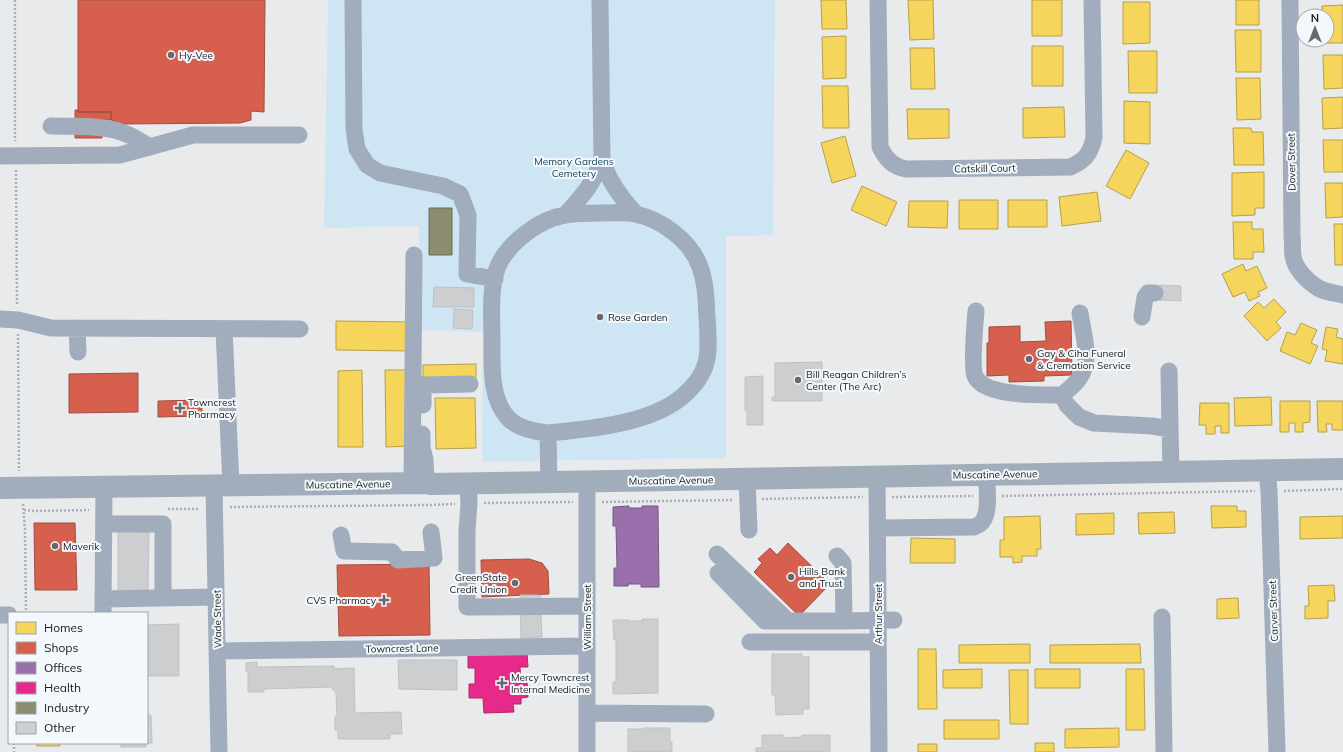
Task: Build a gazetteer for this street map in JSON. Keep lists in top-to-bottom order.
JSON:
{
  "streets": {
    "main road": ["Muscatine Avenue"],
    "street": [
      "Dover Street",
      "Catskill Court",
      "Carver Street",
      "Arthur Street",
      "William Street",
      "Wade Street",
      "Towncrest Lane"
    ]
  },
  "crossings": [
    ["Muscatine Avenue", "Carver Street"],
    ["Muscatine Avenue", "Arthur Street"],
    ["Muscatine Avenue", "William Street"],
    ["Muscatine Avenue", "Wade Street"],
    ["William Street", "Towncrest Lane"],
    ["Wade Street", "Towncrest Lane"]
  ],
  "parks": ["Memory Gardens Cemetery"],
  "places": {
    "other": [
      "Hy-Vee",
      "Rose Garden",
      "Gay & Ciha Funeral & Cremation Service",
      "Bill Reagan Children’s Center (The Arc)",
      "Maverik",
      "Hills Bank and Trust",
      "GreenState Credit Union"
    ],
    "health": ["Towncrest Pharmacy", "CVS Pharmacy", "Mercy Towncrest Internal Medicine"]
  },
  "legend": [
    "Homes",
    "Shops",
    "Offices",
    "Health",
    "Industry",
    "Other"
  ],
  "north": "top"
}
